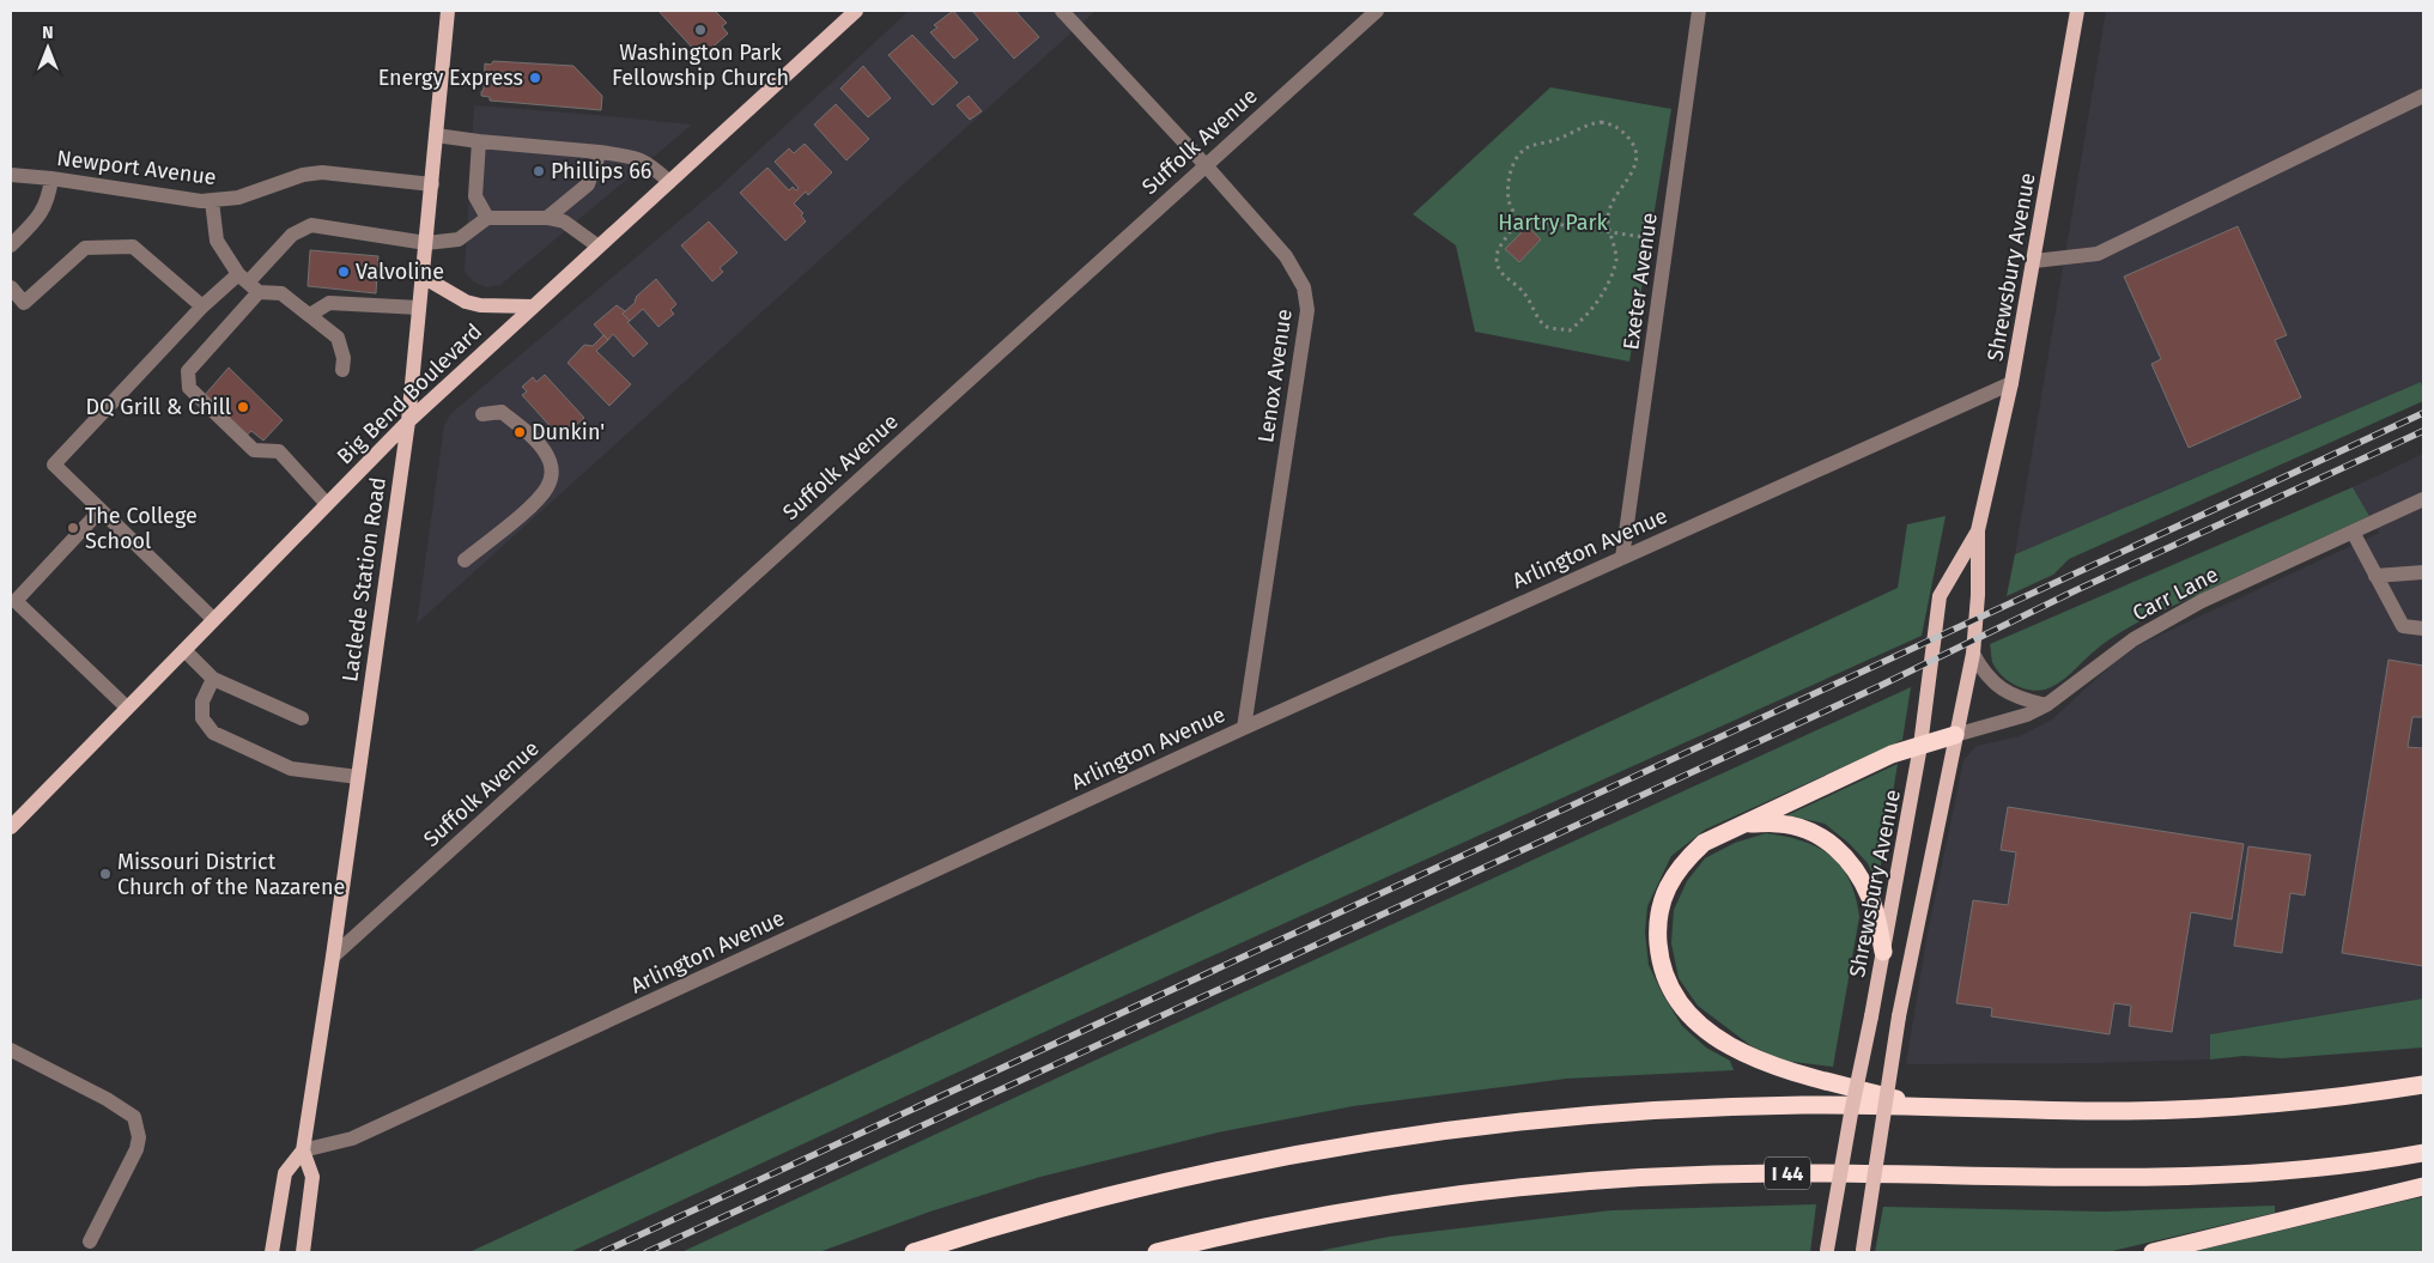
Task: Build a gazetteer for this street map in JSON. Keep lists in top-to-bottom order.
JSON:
{
  "streets": {
    "highway": ["I 44"],
    "main road": ["Shrewsbury Avenue", "Big Bend Boulevard", "Laclede Station Road"],
    "street": [
      "Suffolk Avenue",
      "Newport Avenue",
      "Exeter Avenue",
      "Lenox Avenue",
      "Arlington Avenue",
      "Carr Lane"
    ]
  },
  "crossings": [
    ["Suffolk Avenue", "Lenox Avenue"],
    ["Suffolk Avenue", "Laclede Station Road"],
    ["Newport Avenue", "Laclede Station Road"],
    ["Shrewsbury Avenue", "Arlington Avenue"],
    ["Shrewsbury Avenue", "Carr Lane"],
    ["Exeter Avenue", "Arlington Avenue"],
    ["Lenox Avenue", "Arlington Avenue"],
    ["Big Bend Boulevard", "Laclede Station Road"],
    ["Arlington Avenue", "Laclede Station Road"]
  ],
  "parks": ["Hartry Park"],
  "places": [
    "Washington Park Fellowship Church",
    "Energy Express",
    "Phillips 66",
    "Valvoline",
    "DQ Grill & Chill",
    "Dunkin'",
    "The College School",
    "Missouri District Church of the Nazarene"
  ],
  "north": "top"
}
